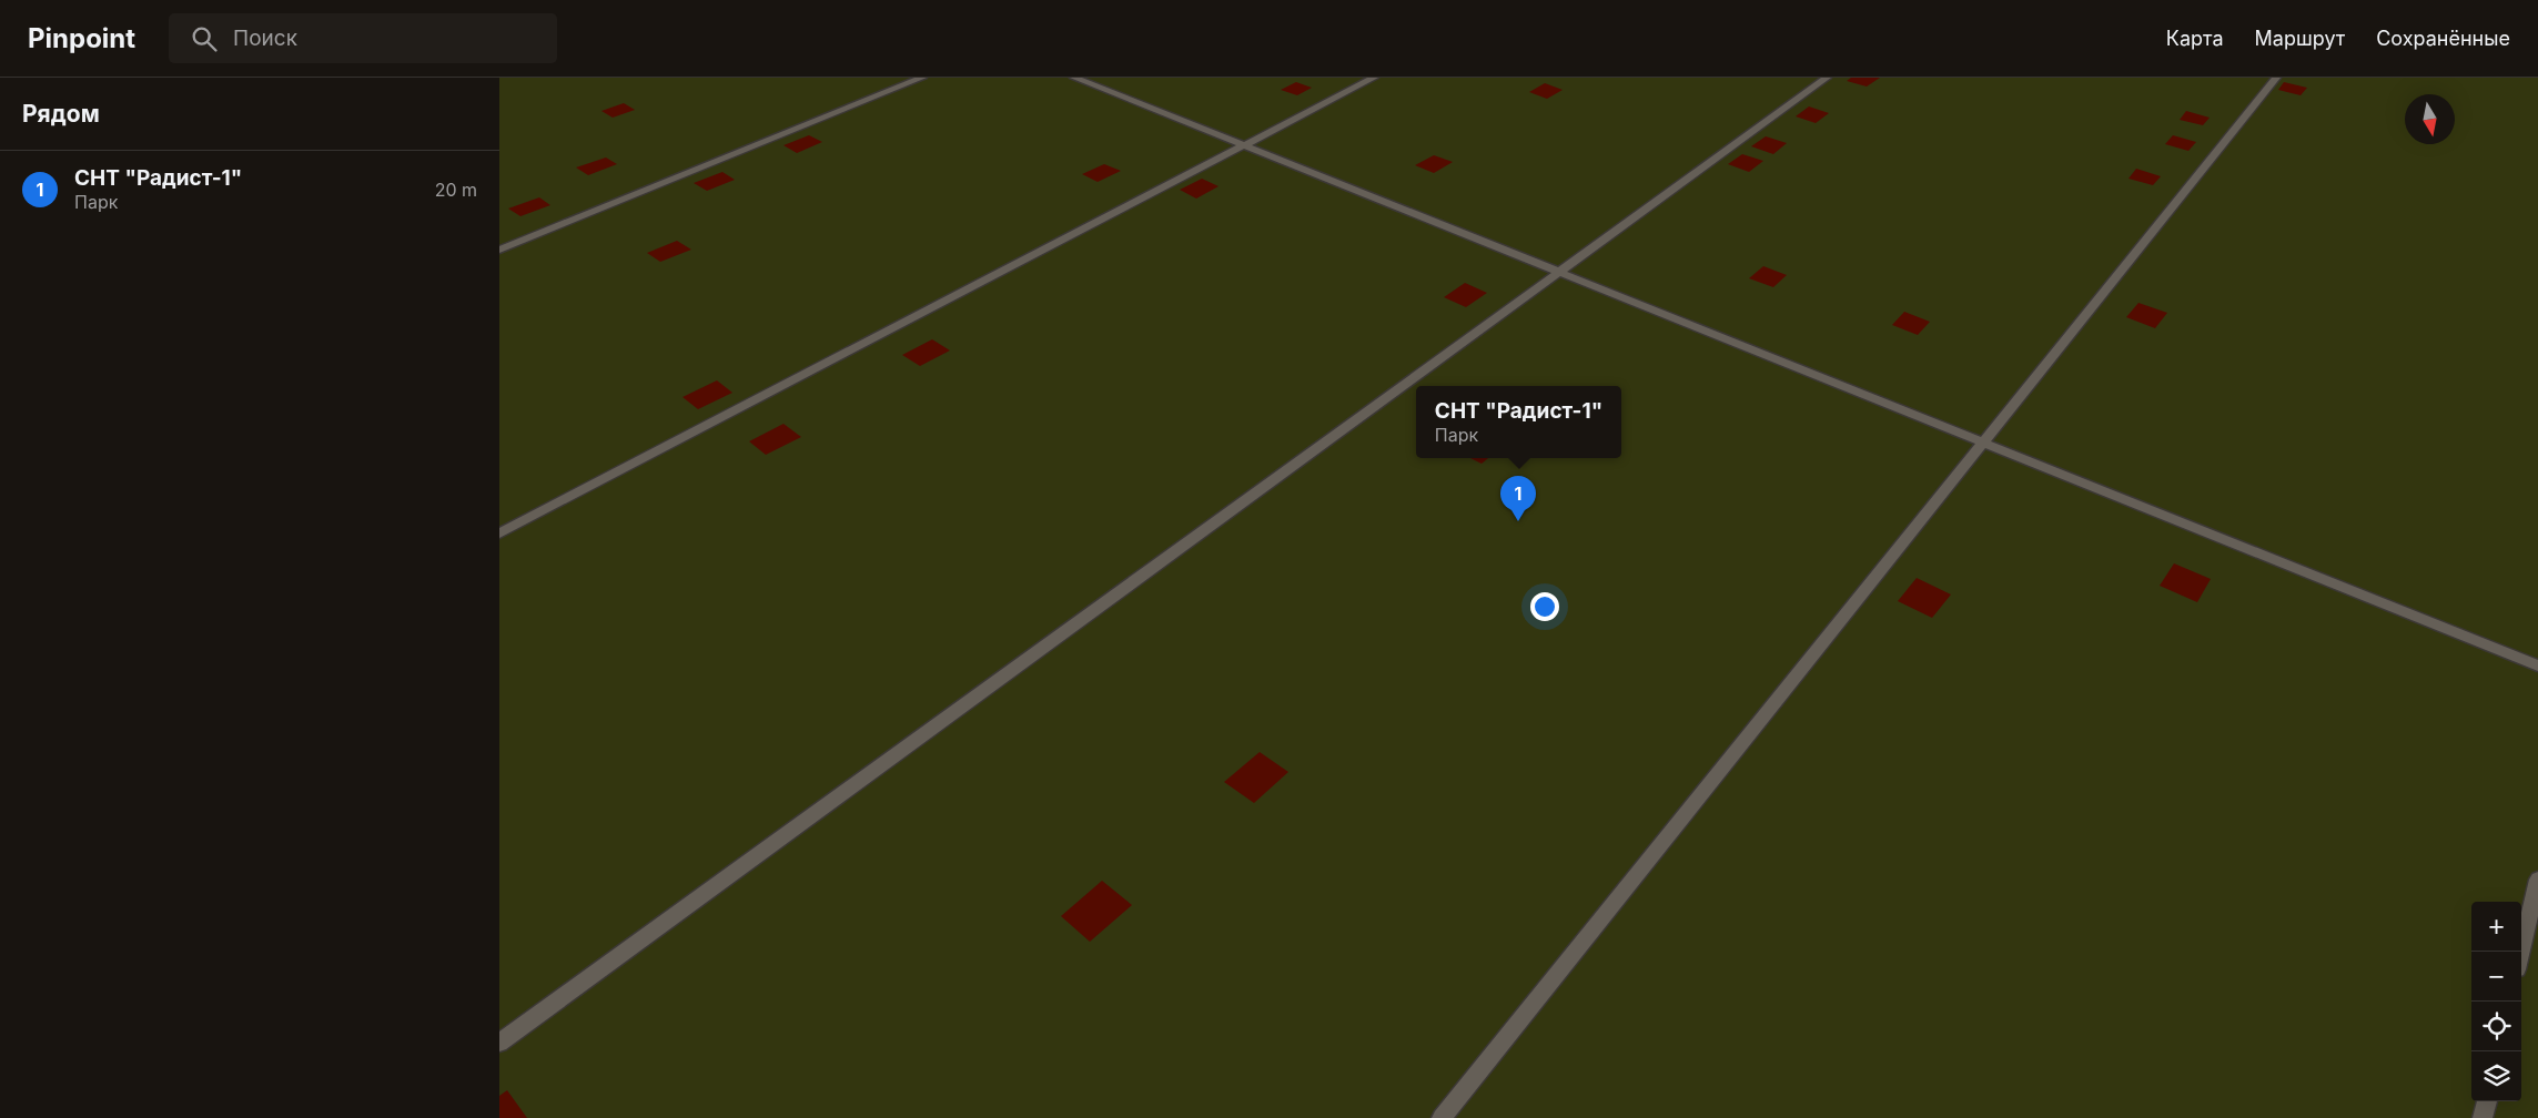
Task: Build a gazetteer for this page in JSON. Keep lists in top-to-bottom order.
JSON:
{
  "north": "bottom",
  "page": {
    "header": "Pinpoint",
    "search": "Поиск",
    "nav": ["Карта", "Маршрут", "Сохранённые"],
    "heading": "Рядом",
    "list": [
      {
        "mark": "1",
        "name": "СНТ \"Радист-1\"",
        "note": "Парк",
        "value": "20 m"
      }
    ],
    "popup": ["СНТ \"Радист-1\"", "Парк"],
    "pins": "1",
    "map_buttons": ["+", "−"]
  }
}
